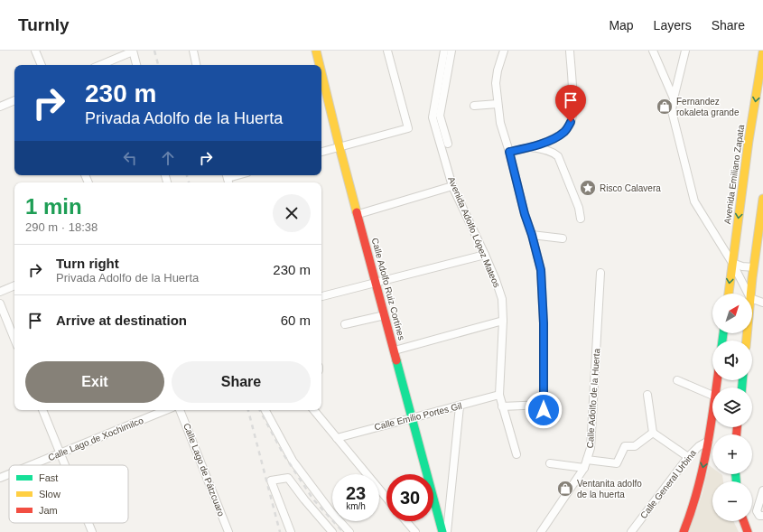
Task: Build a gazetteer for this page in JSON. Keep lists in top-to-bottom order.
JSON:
{
  "streets": {
    "main road": ["Avenida Emiliano Zapata", "Calle Adolfo Ruiz Cortínes"],
    "street": [
      "Avenida Adolfo López Mateos",
      "Calle Adolfo de la Huerta",
      "Calle Emilio Portes Gil",
      "Calle Lago de Xochimilco",
      "Calle Lago de Pátzcuaro",
      "Calle General Urbina"
    ]
  },
  "crossings": [
    ["Avenida Adolfo López Mateos", "Calle Emilio Portes Gil"],
    ["Calle Adolfo Ruiz Cortínes", "Calle Emilio Portes Gil"]
  ],
  "places": {
    "shop": ["Fernandez rokaleta grande", "Ventanita adolfo de la huerta"],
    "place": ["Risco Calavera"]
  },
  "legend": ["Fast", "Slow", "Jam"],
  "north": "top right",
  "page": {
    "header": "Turnly",
    "nav": ["Map", "Layers", "Share"],
    "turn": ["230 m", "Privada Adolfo de la Huerta"],
    "heading": ["1 min", "290 m · 18:38"],
    "list": [
      {
        "name": "Turn right",
        "note": "Privada Adolfo de la Huerta",
        "value": "230 m"
      },
      {
        "name": "Arrive at destination",
        "value": "60 m"
      }
    ],
    "map_buttons": ["+", "−"],
    "buttons": ["Exit", "Share"],
    "speed": "23 km/h",
    "limit": "30"
  }
}
